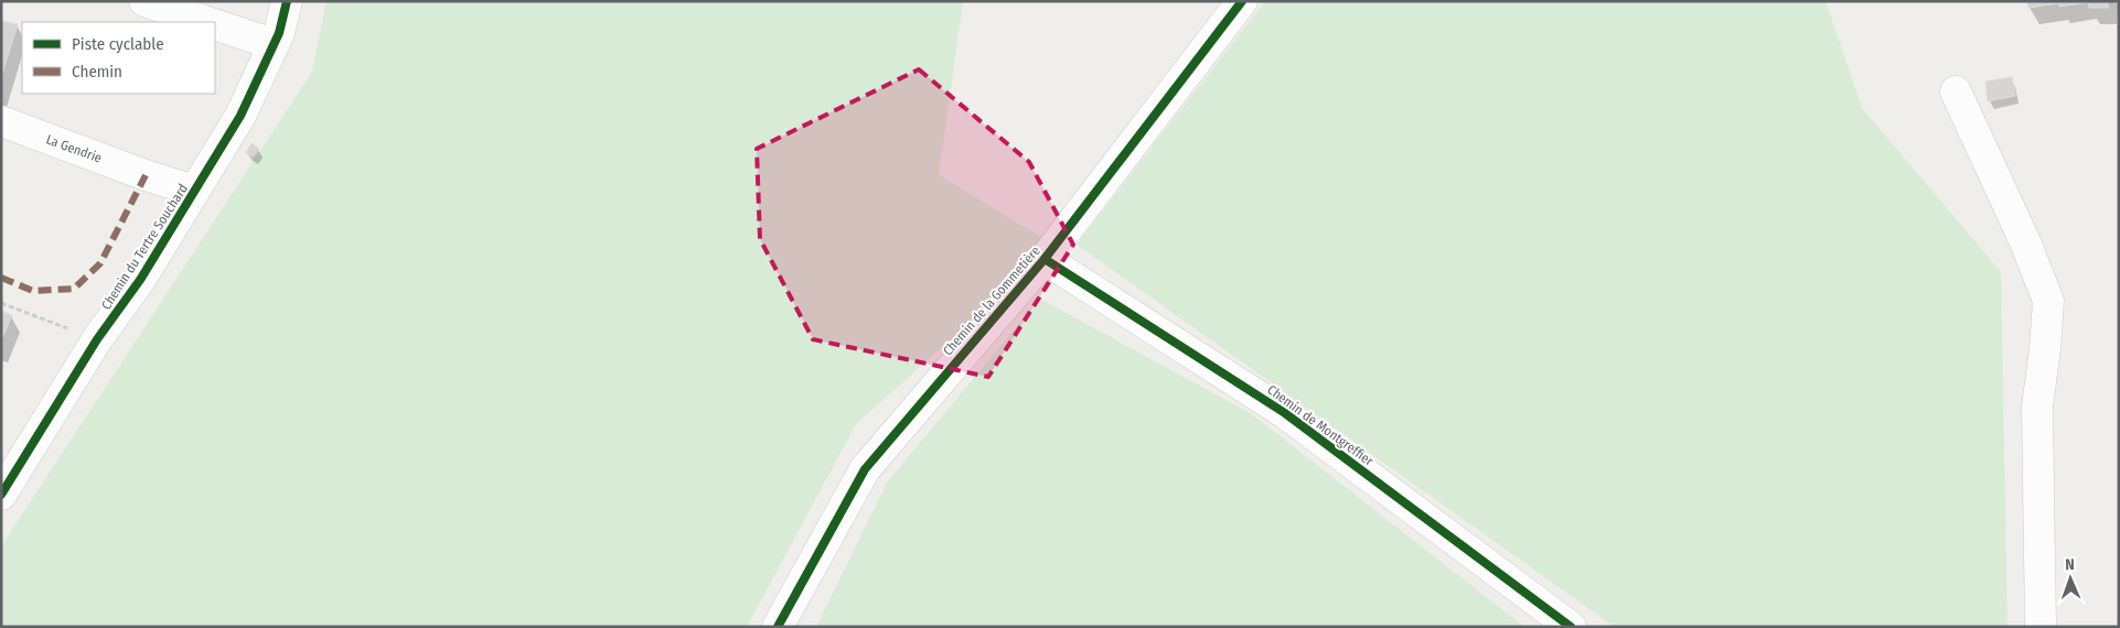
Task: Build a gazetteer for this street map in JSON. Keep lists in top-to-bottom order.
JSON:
{
  "streets": {
    "street": [
      "La Gendrie",
      "Chemin du Tertre Souchard",
      "Chemin de la Gommetière",
      "Chemin de Montgreffier"
    ]
  },
  "crossings": [
    ["La Gendrie", "Chemin du Tertre Souchard"],
    ["Chemin de la Gommetière", "Chemin de Montgreffier"]
  ],
  "legend": ["Piste cyclable", "Chemin"],
  "north": "top"
}
